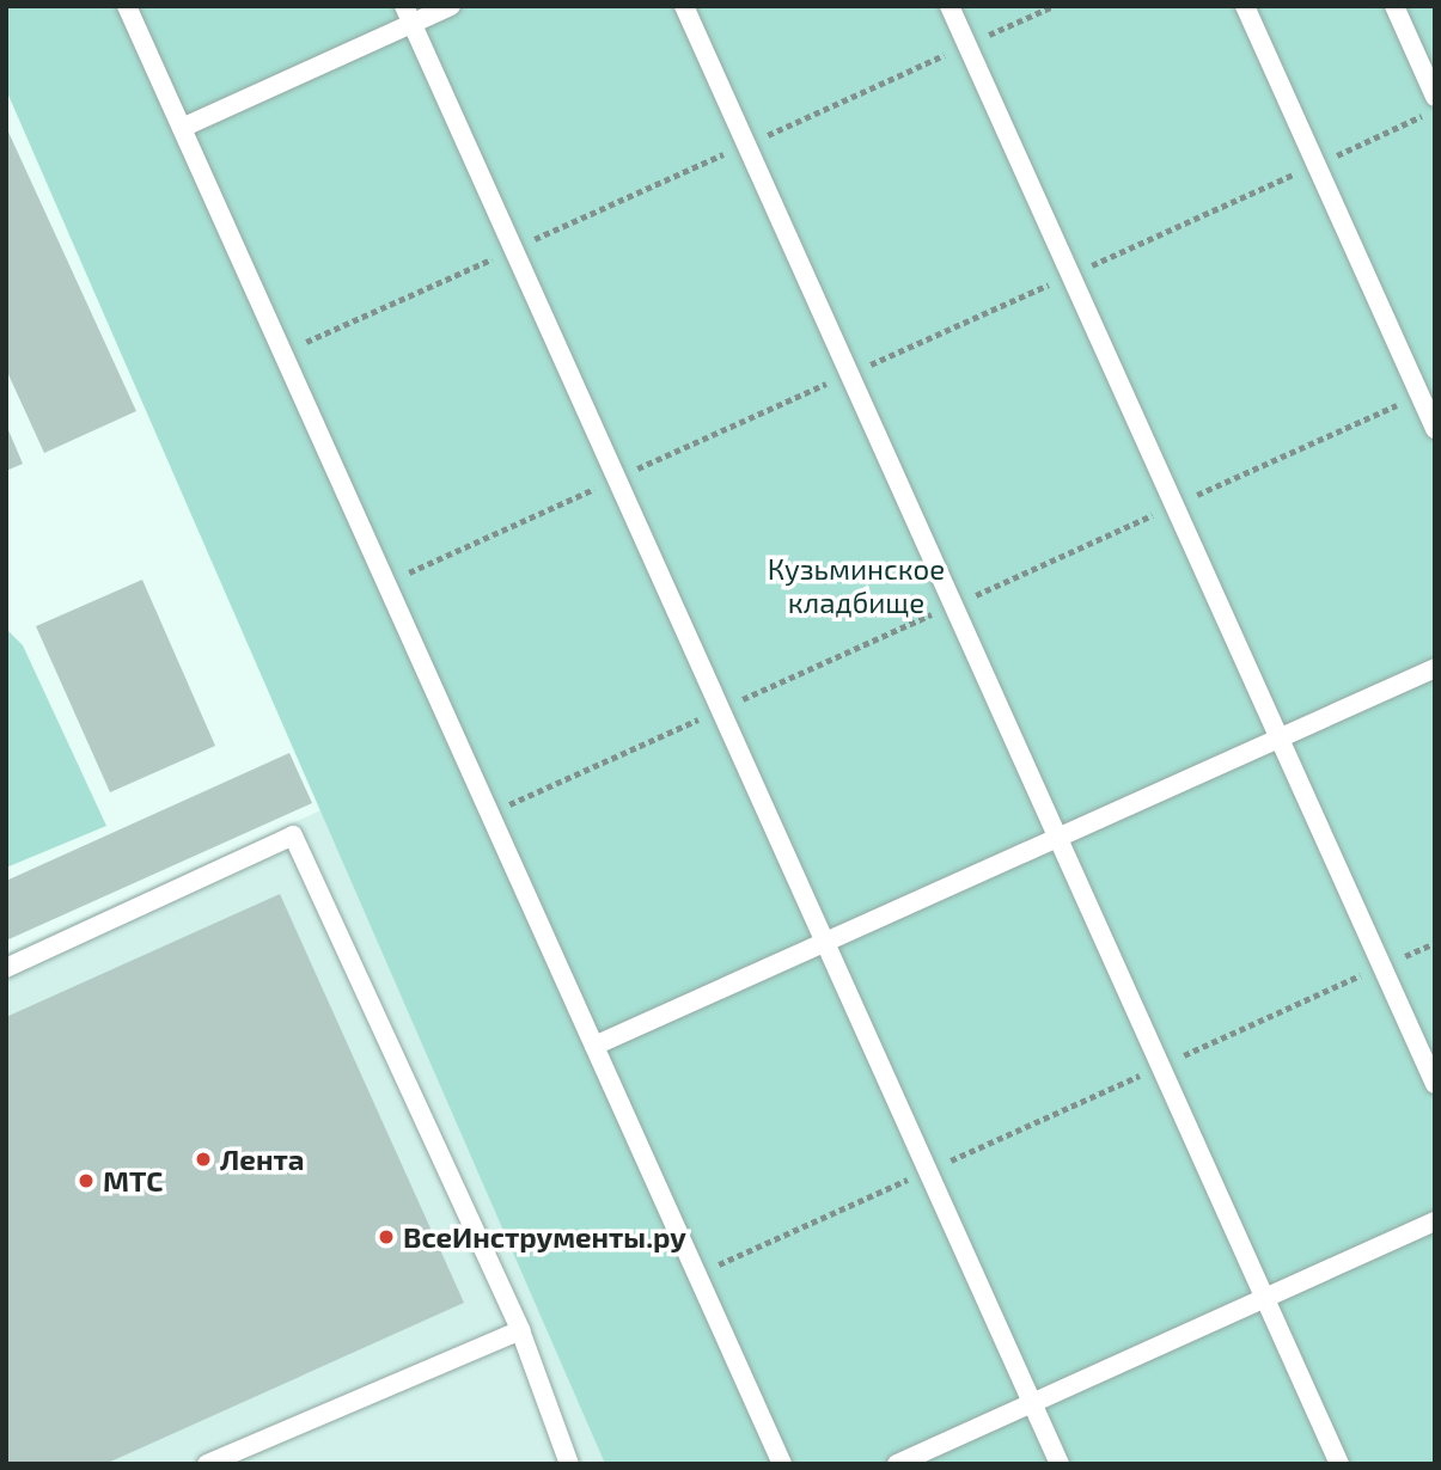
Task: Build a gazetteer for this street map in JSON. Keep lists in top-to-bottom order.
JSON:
{
  "parks": ["Кузьминское кладбище"],
  "places": ["Лента", "МТС", "ВсеИнструменты.ру"]
}
